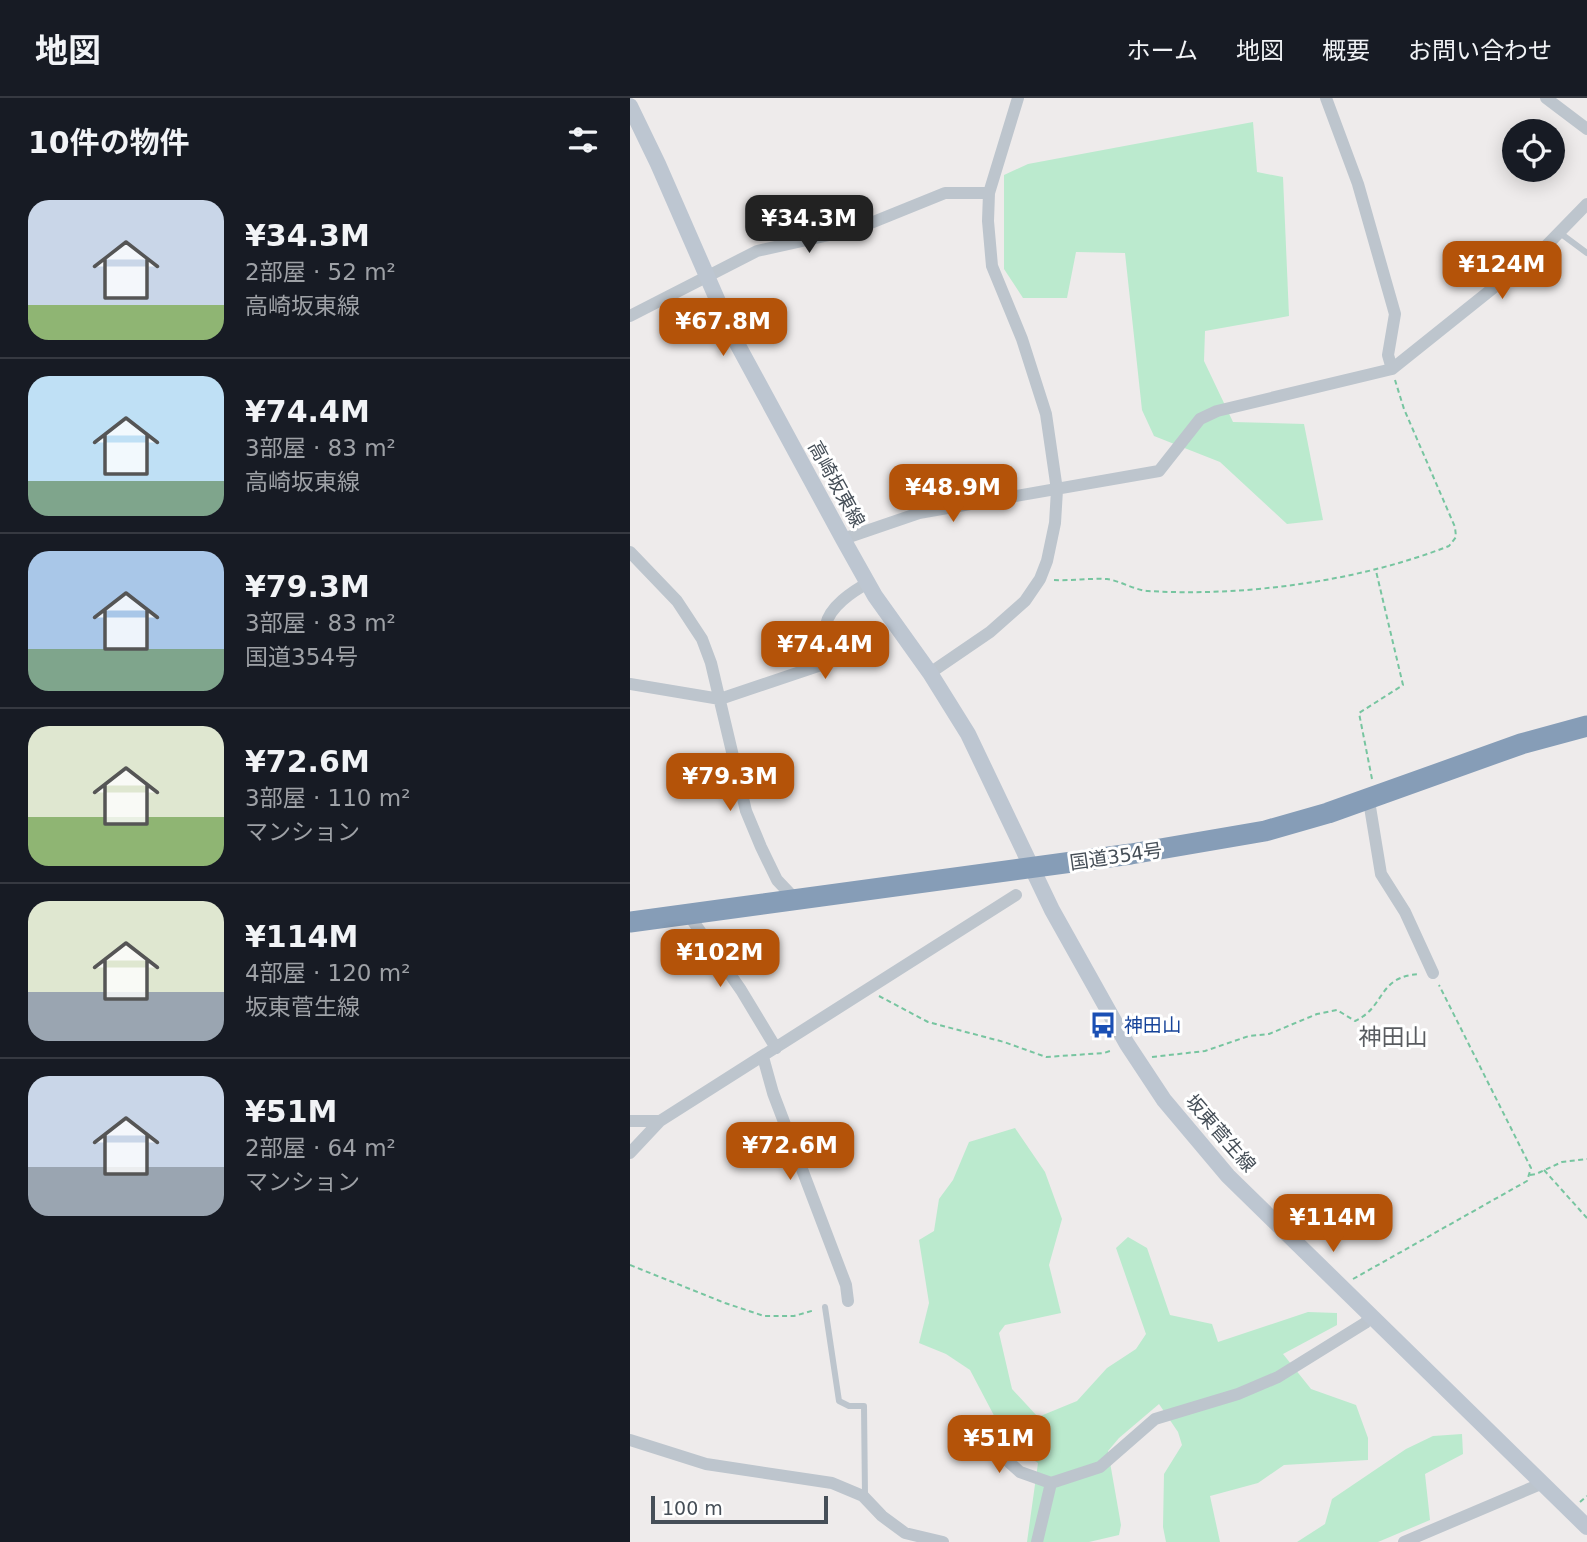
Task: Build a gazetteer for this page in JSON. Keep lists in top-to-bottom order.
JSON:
{
  "streets": {
    "highway": ["国道354号"],
    "main road": ["高崎坂東線", "坂東菅生線"]
  },
  "crossings": [
    ["高崎坂東線", "国道354号"],
    ["高崎坂東線", "坂東菅生線"],
    ["国道354号", "坂東菅生線"]
  ],
  "districts": ["神田山"],
  "places": {
    "bus stop": ["神田山"]
  },
  "scale_bar": "100 m",
  "page": {
    "header": "地図",
    "nav": [
      "ホーム",
      "地図",
      "概要",
      "お問い合わせ"
    ],
    "heading": "10件の物件",
    "list": [
      {
        "name": "¥34.3M",
        "note": "2部屋 · 52 m² · 高崎坂東線"
      },
      {
        "name": "¥74.4M",
        "note": "3部屋 · 83 m² · 高崎坂東線"
      },
      {
        "name": "¥79.3M",
        "note": "3部屋 · 83 m² · 国道354号"
      },
      {
        "name": "¥72.6M",
        "note": "3部屋 · 110 m² · マンション"
      },
      {
        "name": "¥114M",
        "note": "4部屋 · 120 m² · 坂東菅生線"
      },
      {
        "name": "¥51M",
        "note": "2部屋 · 64 m² · マンション"
      }
    ],
    "price": [
      "¥34.3M",
      "¥124M",
      "¥67.8M",
      "¥48.9M",
      "¥74.4M",
      "¥79.3M",
      "¥102M",
      "¥72.6M",
      "¥114M",
      "¥51M"
    ],
    "scale": "100 m"
  }
}
